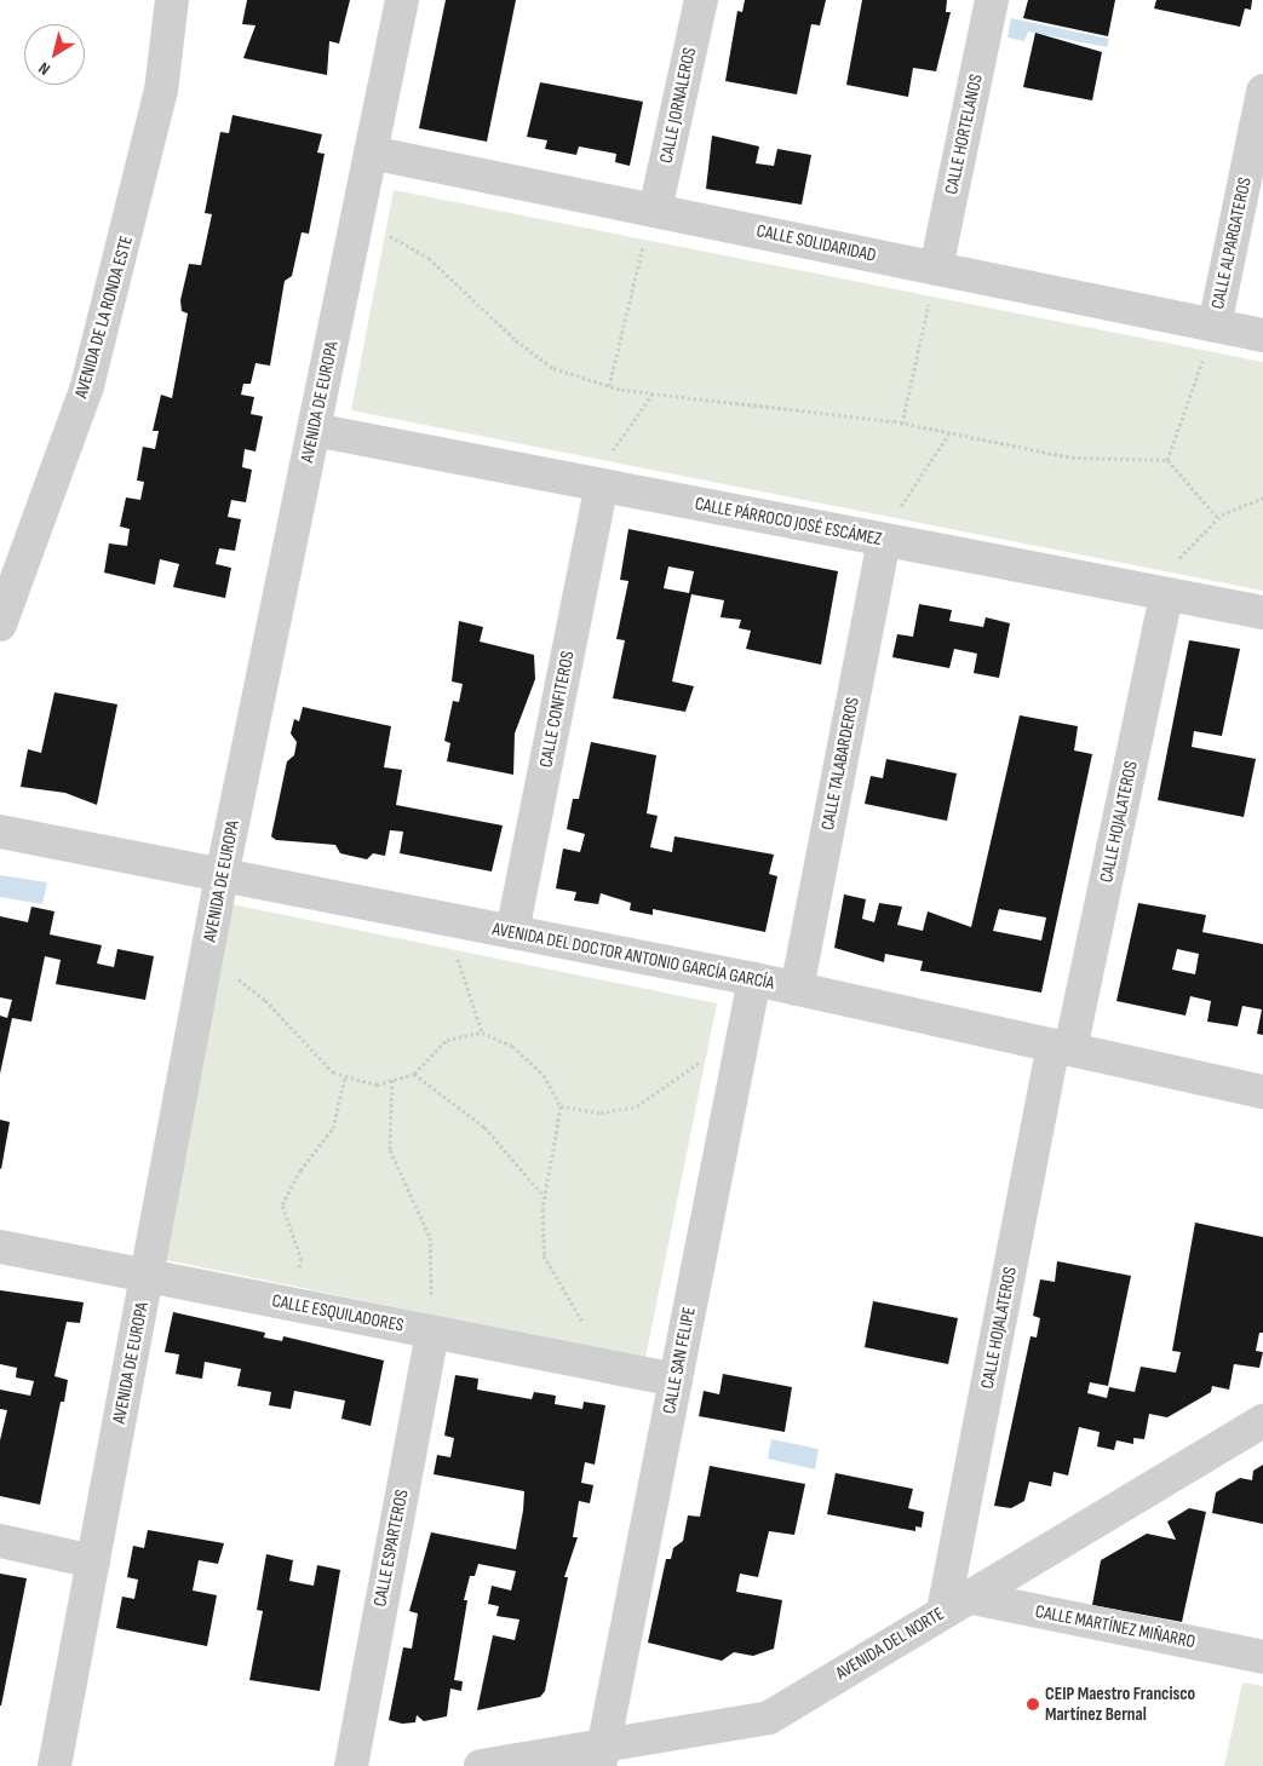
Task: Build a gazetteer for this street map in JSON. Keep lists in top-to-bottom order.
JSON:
{
  "streets": {
    "street": [
      "CALLE JORNALEROS",
      "CALLE HORTELANOS",
      "CALLE SOLIDARIDAD",
      "CALLE ALPARGATEROS",
      "AVENIDA DE LA RONDA ESTE",
      "AVENIDA DE EUROPA",
      "CALLE PÁRROCO JOSÉ ESCÁMEZ",
      "CALLE CONFITEROS",
      "CALLE TALABARDEROS",
      "CALLE HOJALATEROS",
      "AVENIDA DEL DOCTOR ANTONIO GARCÍA GARCÍA",
      "CALLE ESQUILADORES",
      "CALLE SAN FELIPE",
      "CALLE ESPARTEROS",
      "CALLE MARTÍNEZ MIÑARRO",
      "AVENIDA DEL NORTE"
    ]
  },
  "crossings": [
    ["CALLE JORNALEROS", "CALLE SOLIDARIDAD"],
    ["CALLE HORTELANOS", "CALLE SOLIDARIDAD"],
    ["CALLE SOLIDARIDAD", "CALLE ALPARGATEROS"],
    ["CALLE SOLIDARIDAD", "AVENIDA DE EUROPA"],
    ["AVENIDA DE EUROPA", "CALLE PÁRROCO JOSÉ ESCÁMEZ"],
    ["AVENIDA DE EUROPA", "AVENIDA DEL DOCTOR ANTONIO GARCÍA GARCÍA"],
    ["AVENIDA DE EUROPA", "CALLE ESQUILADORES"],
    ["CALLE PÁRROCO JOSÉ ESCÁMEZ", "CALLE CONFITEROS"],
    ["CALLE PÁRROCO JOSÉ ESCÁMEZ", "CALLE TALABARDEROS"],
    ["CALLE PÁRROCO JOSÉ ESCÁMEZ", "CALLE HOJALATEROS"],
    ["CALLE CONFITEROS", "AVENIDA DEL DOCTOR ANTONIO GARCÍA GARCÍA"],
    ["CALLE TALABARDEROS", "AVENIDA DEL DOCTOR ANTONIO GARCÍA GARCÍA"],
    ["CALLE HOJALATEROS", "AVENIDA DEL DOCTOR ANTONIO GARCÍA GARCÍA"],
    ["CALLE HOJALATEROS", "CALLE MARTÍNEZ MIÑARRO"],
    ["CALLE HOJALATEROS", "AVENIDA DEL NORTE"],
    ["AVENIDA DEL DOCTOR ANTONIO GARCÍA GARCÍA", "CALLE SAN FELIPE"],
    ["CALLE ESQUILADORES", "CALLE SAN FELIPE"],
    ["CALLE ESQUILADORES", "CALLE ESPARTEROS"],
    ["CALLE SAN FELIPE", "AVENIDA DEL NORTE"],
    ["CALLE MARTÍNEZ MIÑARRO", "AVENIDA DEL NORTE"]
  ],
  "places": ["CEIP Maestro Francisco Martínez Bernal"],
  "north": "bottom left"
}
